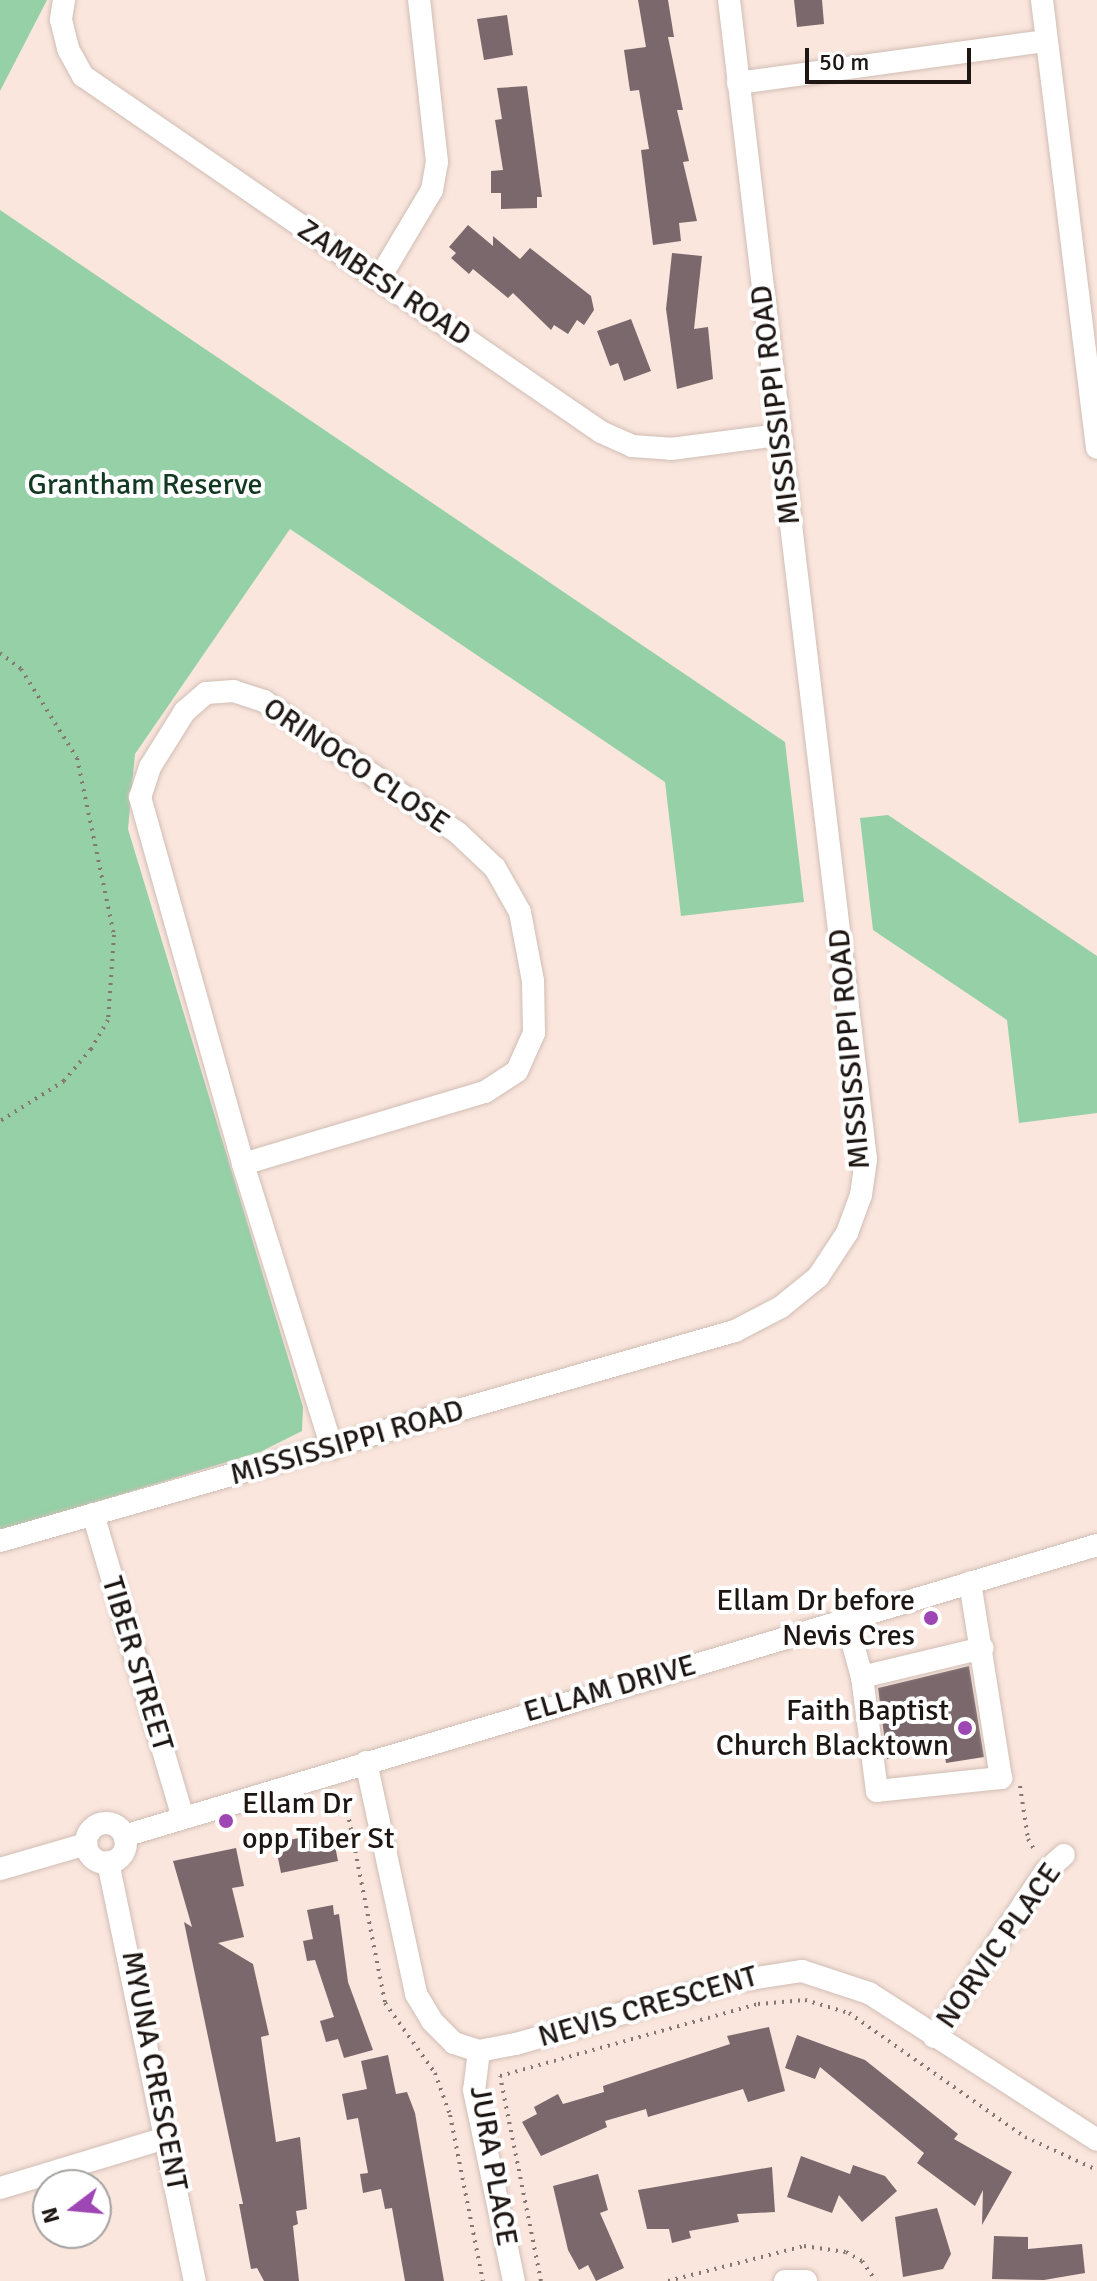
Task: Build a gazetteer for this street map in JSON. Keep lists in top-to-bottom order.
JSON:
{
  "streets": {
    "street": [
      "ZAMBESI ROAD",
      "MISSISSIPPI ROAD",
      "ORINOCO CLOSE",
      "TIBER STREET",
      "ELLAM DRIVE",
      "NORVIC PLACE",
      "NEVIS CRESCENT",
      "MYUNA CRESCENT",
      "JURA PLACE"
    ]
  },
  "crossings": [
    ["ZAMBESI ROAD", "MISSISSIPPI ROAD"],
    ["MISSISSIPPI ROAD", "ORINOCO CLOSE"],
    ["MISSISSIPPI ROAD", "TIBER STREET"],
    ["TIBER STREET", "ELLAM DRIVE"],
    ["ELLAM DRIVE", "MYUNA CRESCENT"],
    ["NORVIC PLACE", "NEVIS CRESCENT"],
    ["NEVIS CRESCENT", "JURA PLACE"]
  ],
  "parks": ["Grantham Reserve"],
  "places": ["Ellam Dr before Nevis Cres", "Faith Baptist Church Blacktown", "Ellam Dr opp Tiber St"],
  "scale_bar": "50 m",
  "north": "left"
}
